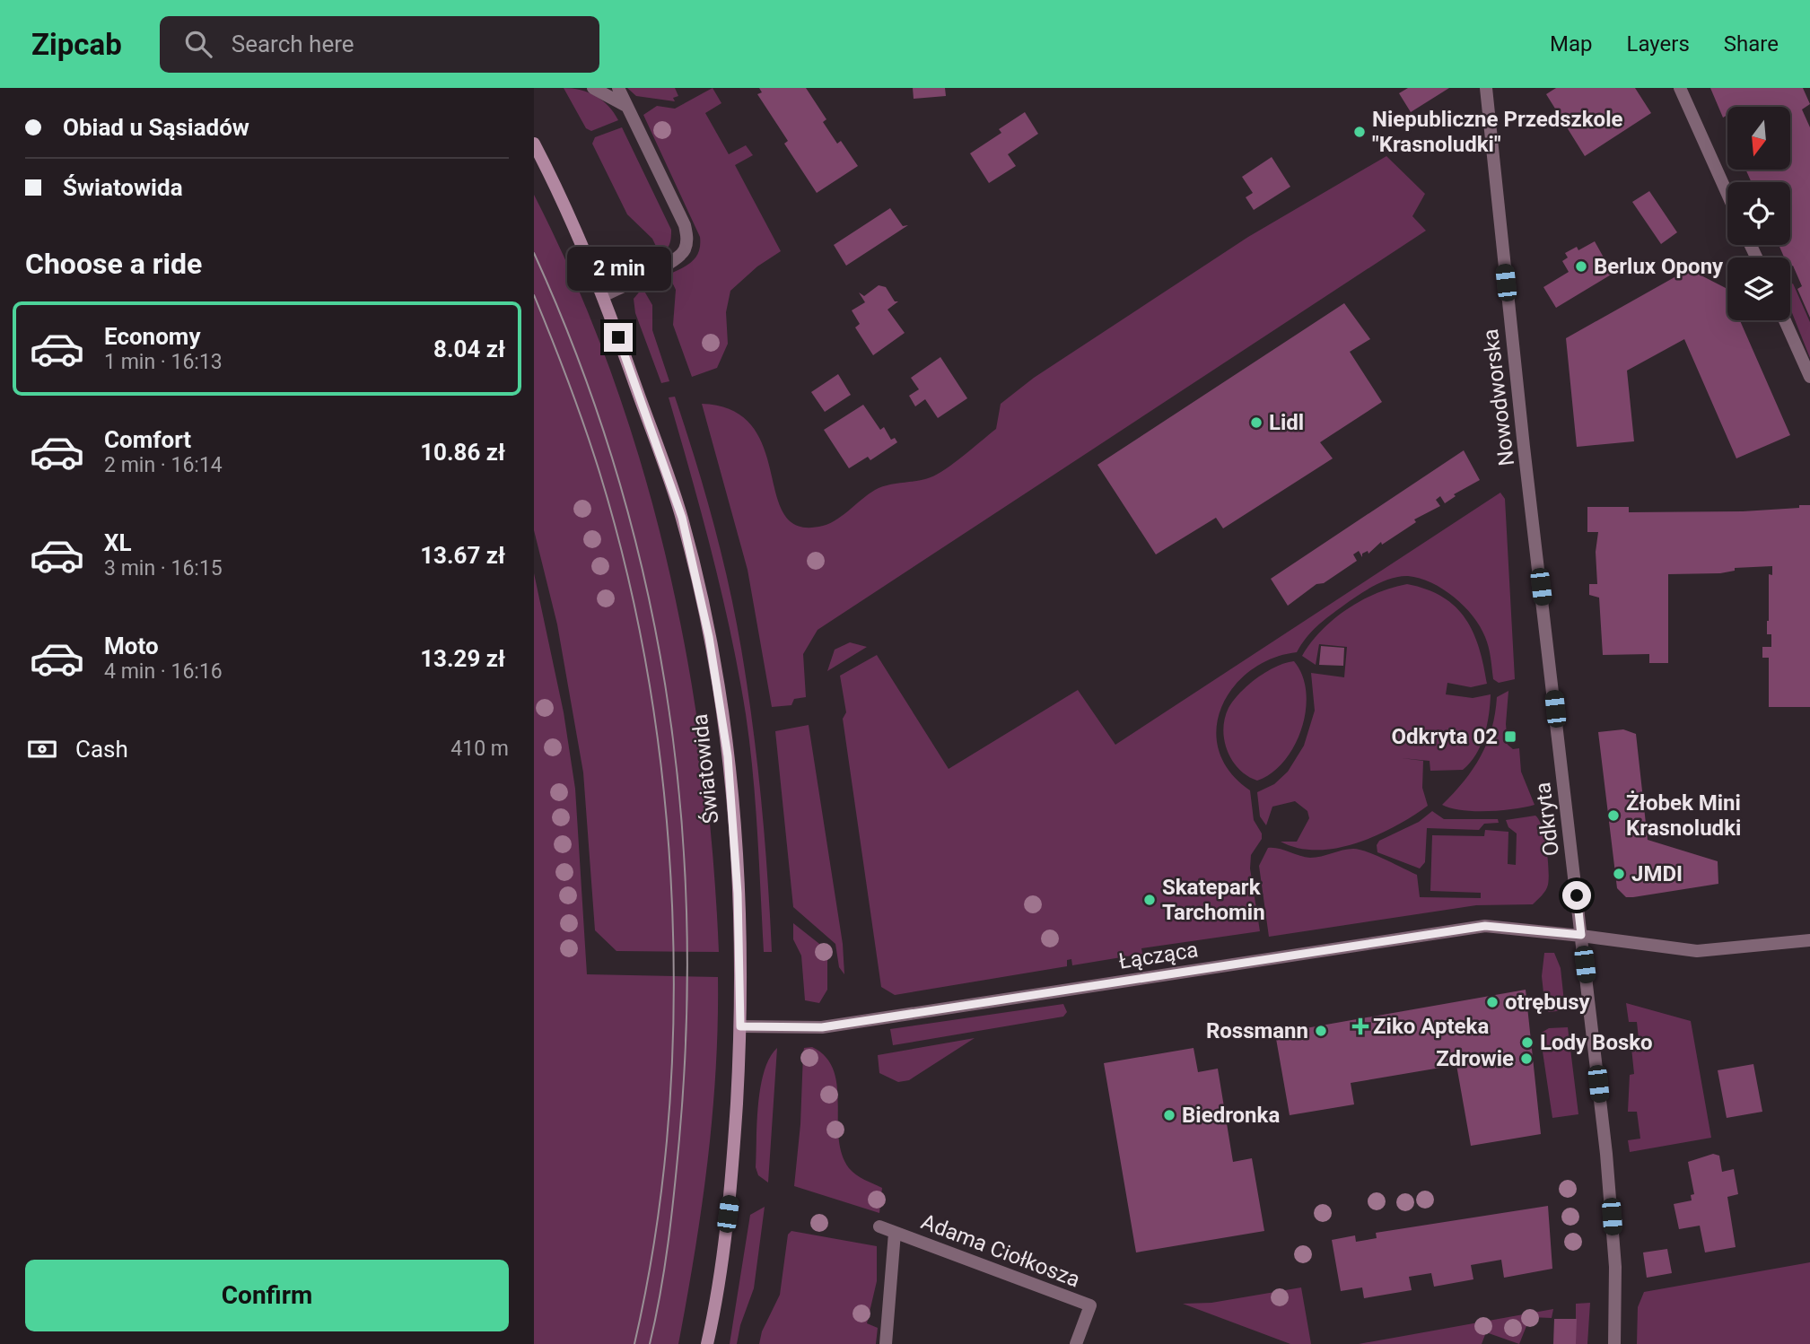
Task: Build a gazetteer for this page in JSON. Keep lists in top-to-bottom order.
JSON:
{
  "streets": {
    "street": [
      "Nowodworska",
      "Światowida",
      "Odkryta",
      "Łącząca",
      "Adama Ciołkosza"
    ]
  },
  "crossings": [
    ["Nowodworska", "Odkryta"],
    ["Światowida", "Łącząca"],
    ["Odkryta", "Łącząca"]
  ],
  "places": {
    "other": [
      "Niepubliczne Przedszkole \"Krasnoludki\"",
      "Berlux Opony",
      "Lidl",
      "Żłobek Mini Krasnoludki",
      "JMDI",
      "Skatepark Tarchomin",
      "otrębusy",
      "Rossmann",
      "Lody Bosko",
      "Zdrowie",
      "Biedronka"
    ],
    "transit": ["Odkryta 02"],
    "health": ["Ziko Apteka"]
  },
  "north": "bottom",
  "page": {
    "header": "Zipcab",
    "search": "Search here",
    "nav": ["Map", "Layers", "Share"],
    "banner": ["Obiad u Sąsiadów", "Światowida"],
    "heading": "Choose a ride",
    "bubble": "2 min",
    "list": [
      {
        "name": "Economy",
        "note": "1 min · 16:13",
        "value": "8.04 zł"
      },
      {
        "name": "Comfort",
        "note": "2 min · 16:14",
        "value": "10.86 zł"
      },
      {
        "name": "XL",
        "note": "3 min · 16:15",
        "value": "13.67 zł"
      },
      {
        "name": "Moto",
        "note": "4 min · 16:16",
        "value": "13.29 zł"
      }
    ],
    "pay": ["Cash", "410 m"],
    "buttons": "Confirm"
  }
}
